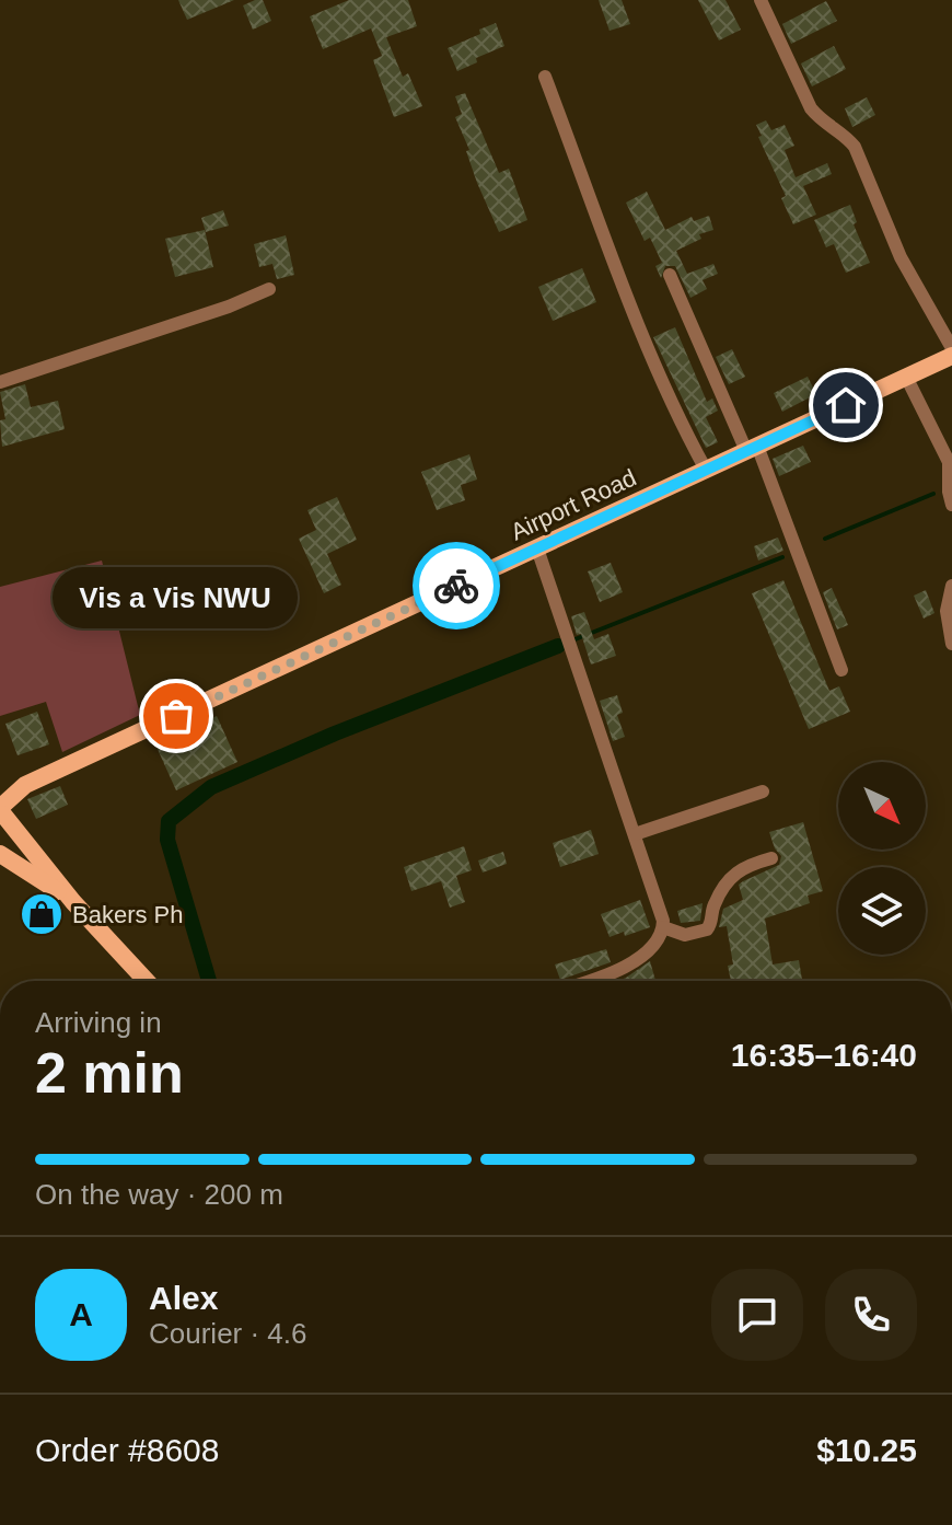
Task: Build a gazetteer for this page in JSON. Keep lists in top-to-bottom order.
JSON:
{
  "streets": {
    "main road": ["Airport Road"]
  },
  "places": {
    "other": ["Vis a Vis NWU"],
    "shop": ["Bakers Ph"]
  },
  "north": "bottom right",
  "page": {
    "bubble": "Vis a Vis NWU",
    "heading": ["2 min", "Arriving in", "16:35–16:40"],
    "panel": [
      "Alex",
      "Courier · 4.6",
      "Order #8608",
      "$10.25"
    ],
    "bar": "On the way · 200 m",
    "round": "A"
  }
}
